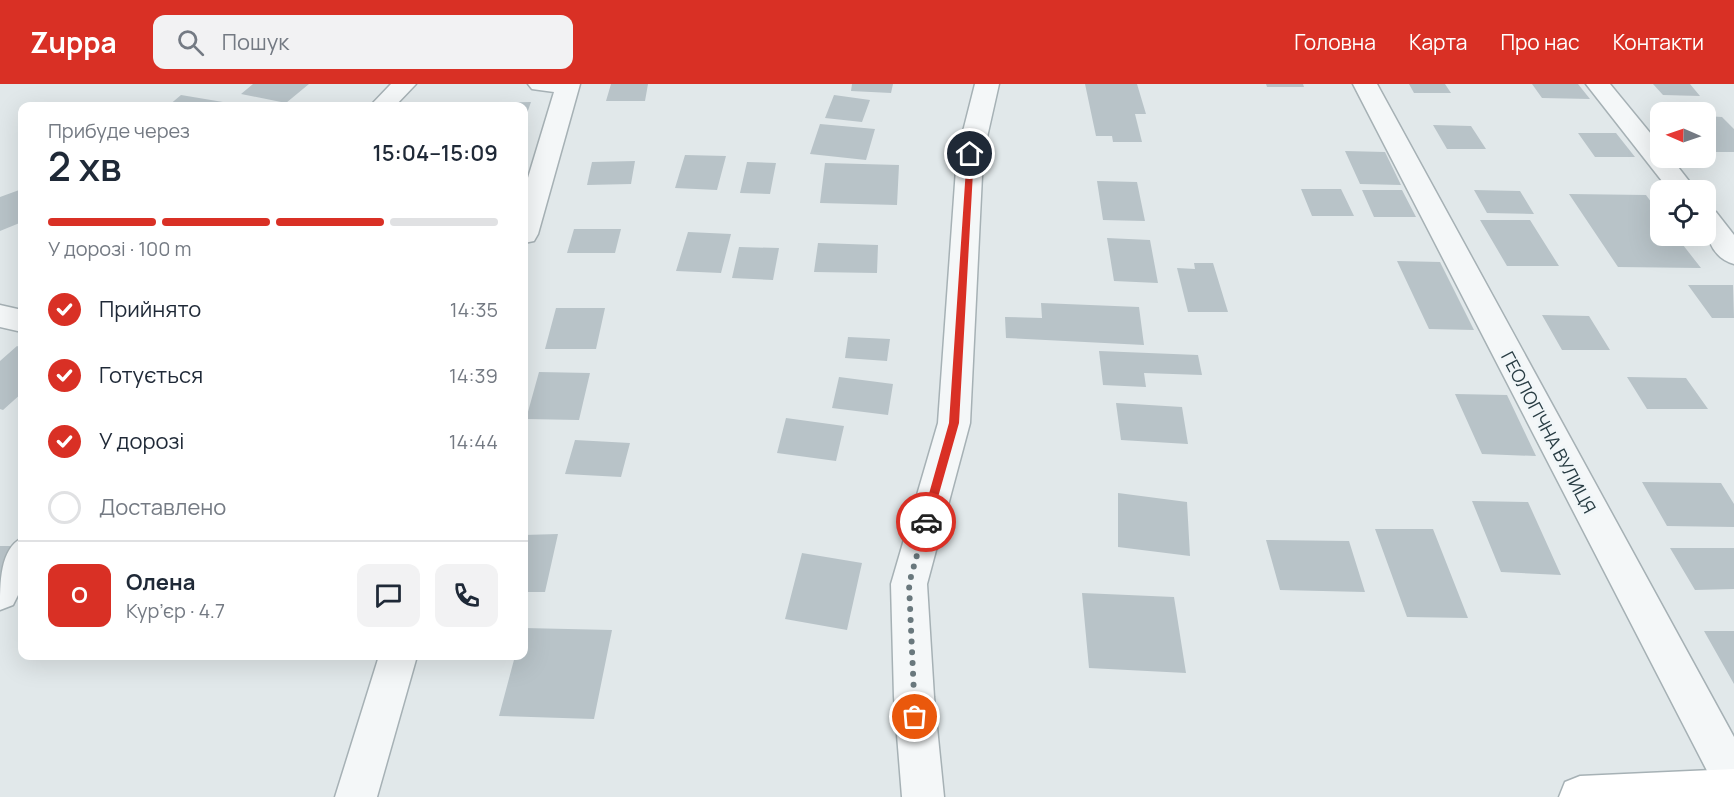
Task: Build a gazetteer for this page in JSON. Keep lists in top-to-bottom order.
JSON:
{
  "streets": {
    "street": ["ГЕОЛОГІЧНА ВУЛИЦЯ"]
  },
  "north": "left",
  "page": {
    "header": "Zuppa",
    "search": "Пошук",
    "nav": [
      "Головна",
      "Карта",
      "Про нас",
      "Контакти"
    ],
    "heading": ["2 хв", "Прибуде через", "15:04–15:09"],
    "panel": ["Олена", "Кур’єр · 4.7"],
    "bar": "У дорозі · 100 m",
    "list": [
      ["Прийнято", "14:35"],
      ["Готується", "14:39"],
      ["У дорозі", "14:44"],
      "Доставлено"
    ],
    "round": "О"
  }
}
